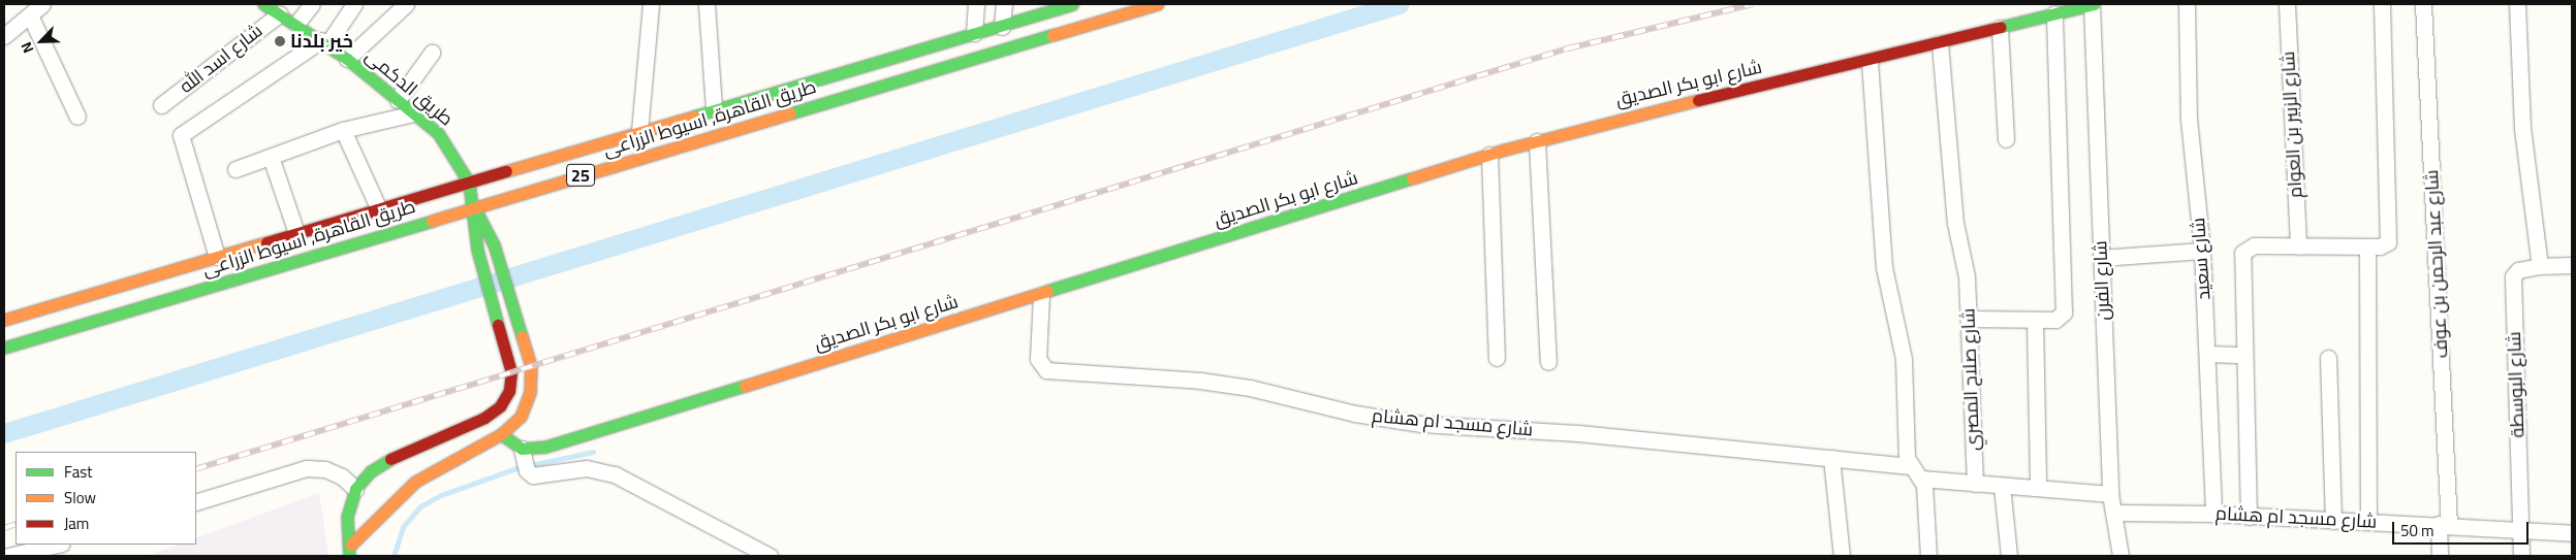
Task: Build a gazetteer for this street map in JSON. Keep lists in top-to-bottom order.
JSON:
{
  "streets": {
    "main road": [
      "شارع ابو بكر الصديق",
      "طريق الدكمى",
      "طريق القاهرة, اسيوط الزراعى",
      "25"
    ],
    "street": [
      "شارع اسد الله",
      "شارع الزبير بن العوام",
      "شارع سعيد",
      "شارع عبد الرحمن بن عوف",
      "شارع الفرن",
      "شارع صلاح المصري",
      "شارع البوسطة",
      "شارع مسجد ام هشام"
    ]
  },
  "crossings": [
    ["شارع اسد الله", "طريق الدكمى"],
    ["شارع ابو بكر الصديق", "شارع الفرن"],
    ["شارع ابو بكر الصديق", "شارع صلاح المصري"],
    ["شارع ابو بكر الصديق", "شارع مسجد ام هشام"],
    ["طريق الدكمى", "طريق القاهرة, اسيوط الزراعى"],
    ["شارع سعيد", "شارع مسجد ام هشام"],
    ["شارع عبد الرحمن بن عوف", "شارع مسجد ام هشام"],
    ["شارع الفرن", "شارع مسجد ام هشام"],
    ["شارع البوسطة", "شارع مسجد ام هشام"]
  ],
  "places": ["خير بلدنا"],
  "legend": ["Fast", "Slow", "Jam"],
  "scale_bar": "50 m",
  "north": "bottom left"
}
